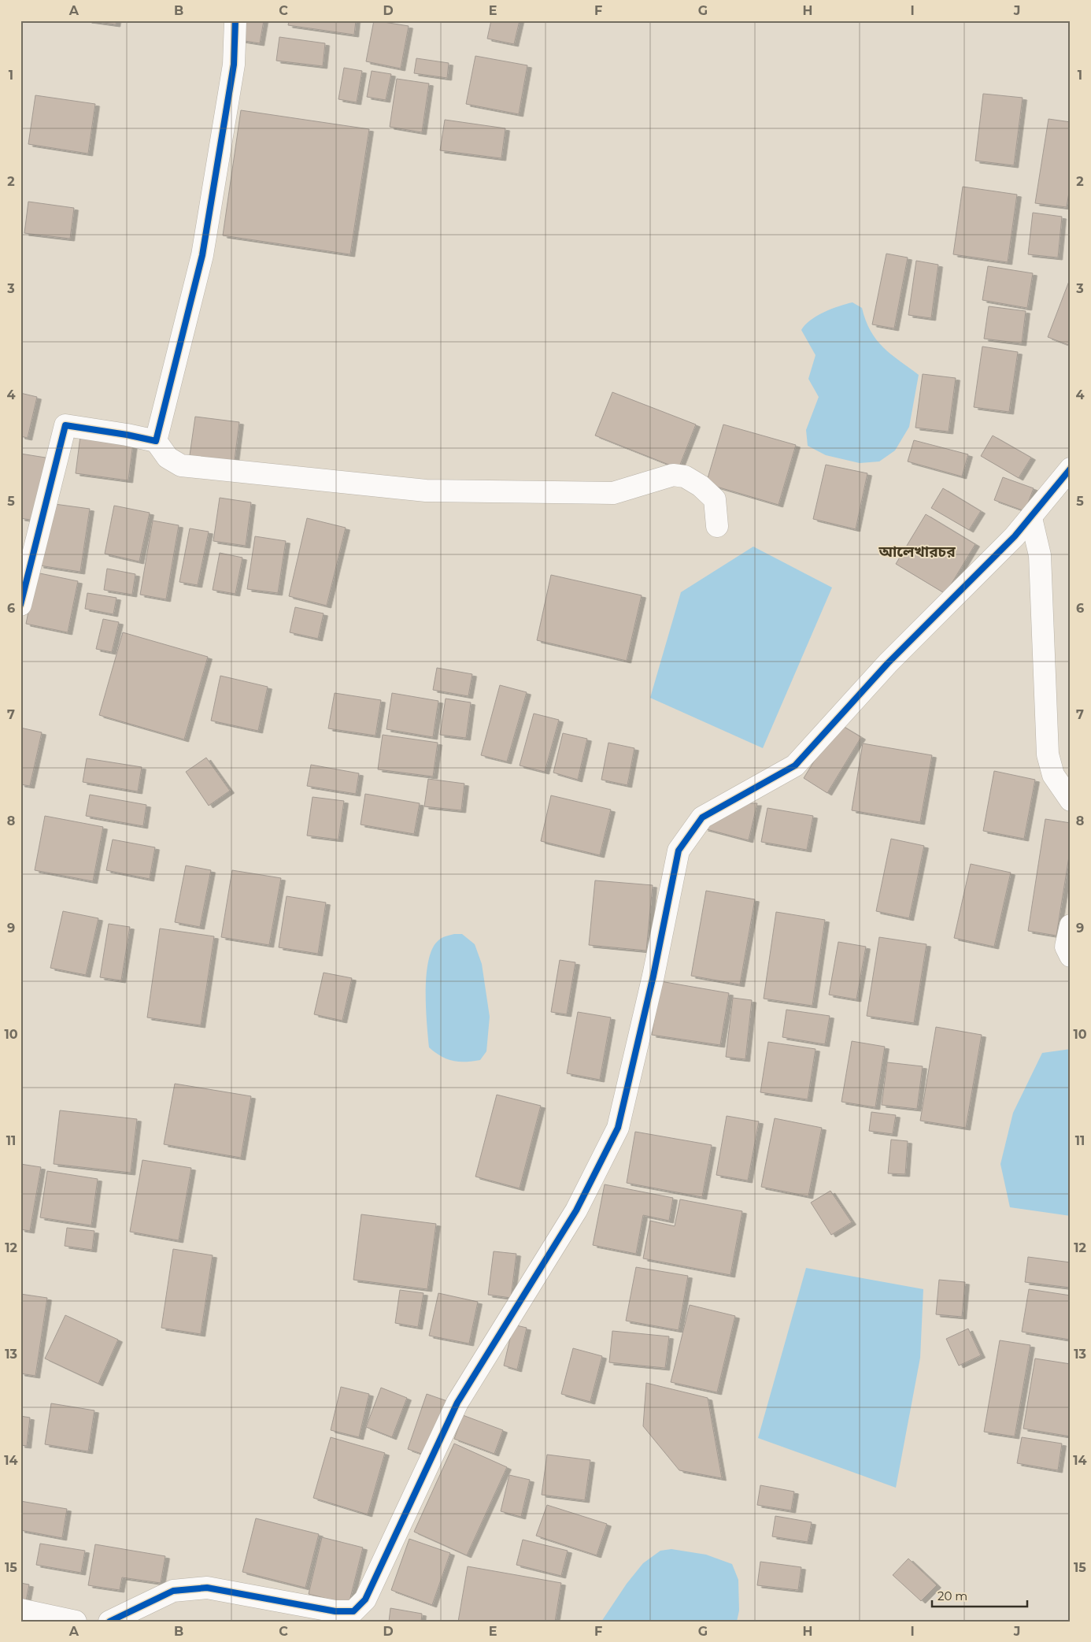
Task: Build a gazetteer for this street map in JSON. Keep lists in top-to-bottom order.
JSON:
{
  "districts": ["আলেখারচর"],
  "scale_bar": "20 m",
  "grid": {
    "columns": [
      "A",
      "B",
      "C",
      "D",
      "E",
      "F",
      "G",
      "H",
      "I",
      "J"
    ],
    "rows": [
      "1",
      "2",
      "3",
      "4",
      "5",
      "6",
      "7",
      "8",
      "9",
      "10",
      "11",
      "12",
      "13",
      "14",
      "15"
    ]
  }
}
